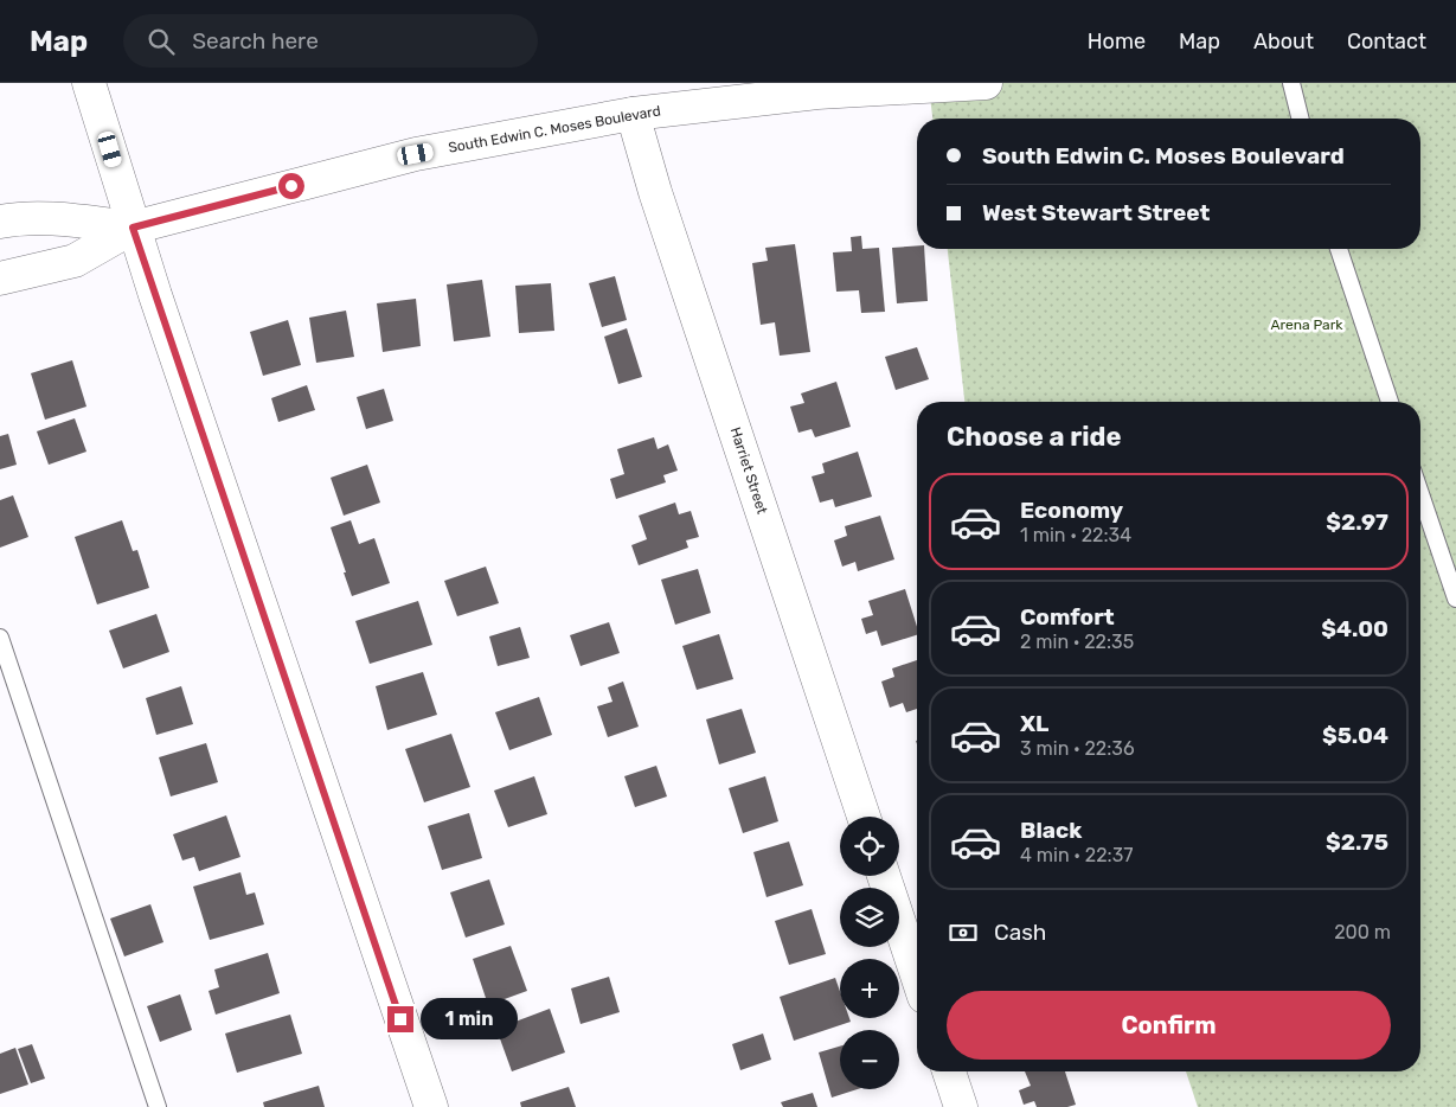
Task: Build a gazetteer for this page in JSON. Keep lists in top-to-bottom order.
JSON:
{
  "streets": {
    "main road": ["South Edwin C. Moses Boulevard", "Harriet Street"]
  },
  "crossings": [
    ["South Edwin C. Moses Boulevard", "Harriet Street"]
  ],
  "parks": ["Arena Park"],
  "page": {
    "header": "Map",
    "search": "Search here",
    "nav": [
      "Home",
      "Map",
      "About",
      "Contact"
    ],
    "banner": ["South Edwin C. Moses Boulevard", "West Stewart Street"],
    "heading": "Choose a ride",
    "list": [
      {
        "name": "Economy",
        "note": "1 min · 22:34",
        "value": "$2.97"
      },
      {
        "name": "Comfort",
        "note": "2 min · 22:35",
        "value": "$4.00"
      },
      {
        "name": "XL",
        "note": "3 min · 22:36",
        "value": "$5.04"
      },
      {
        "name": "Black",
        "note": "4 min · 22:37",
        "value": "$2.75"
      }
    ],
    "map_buttons": ["+", "−"],
    "pay": ["Cash", "200 m"],
    "buttons": "Confirm",
    "bubble": "1 min"
  }
}
